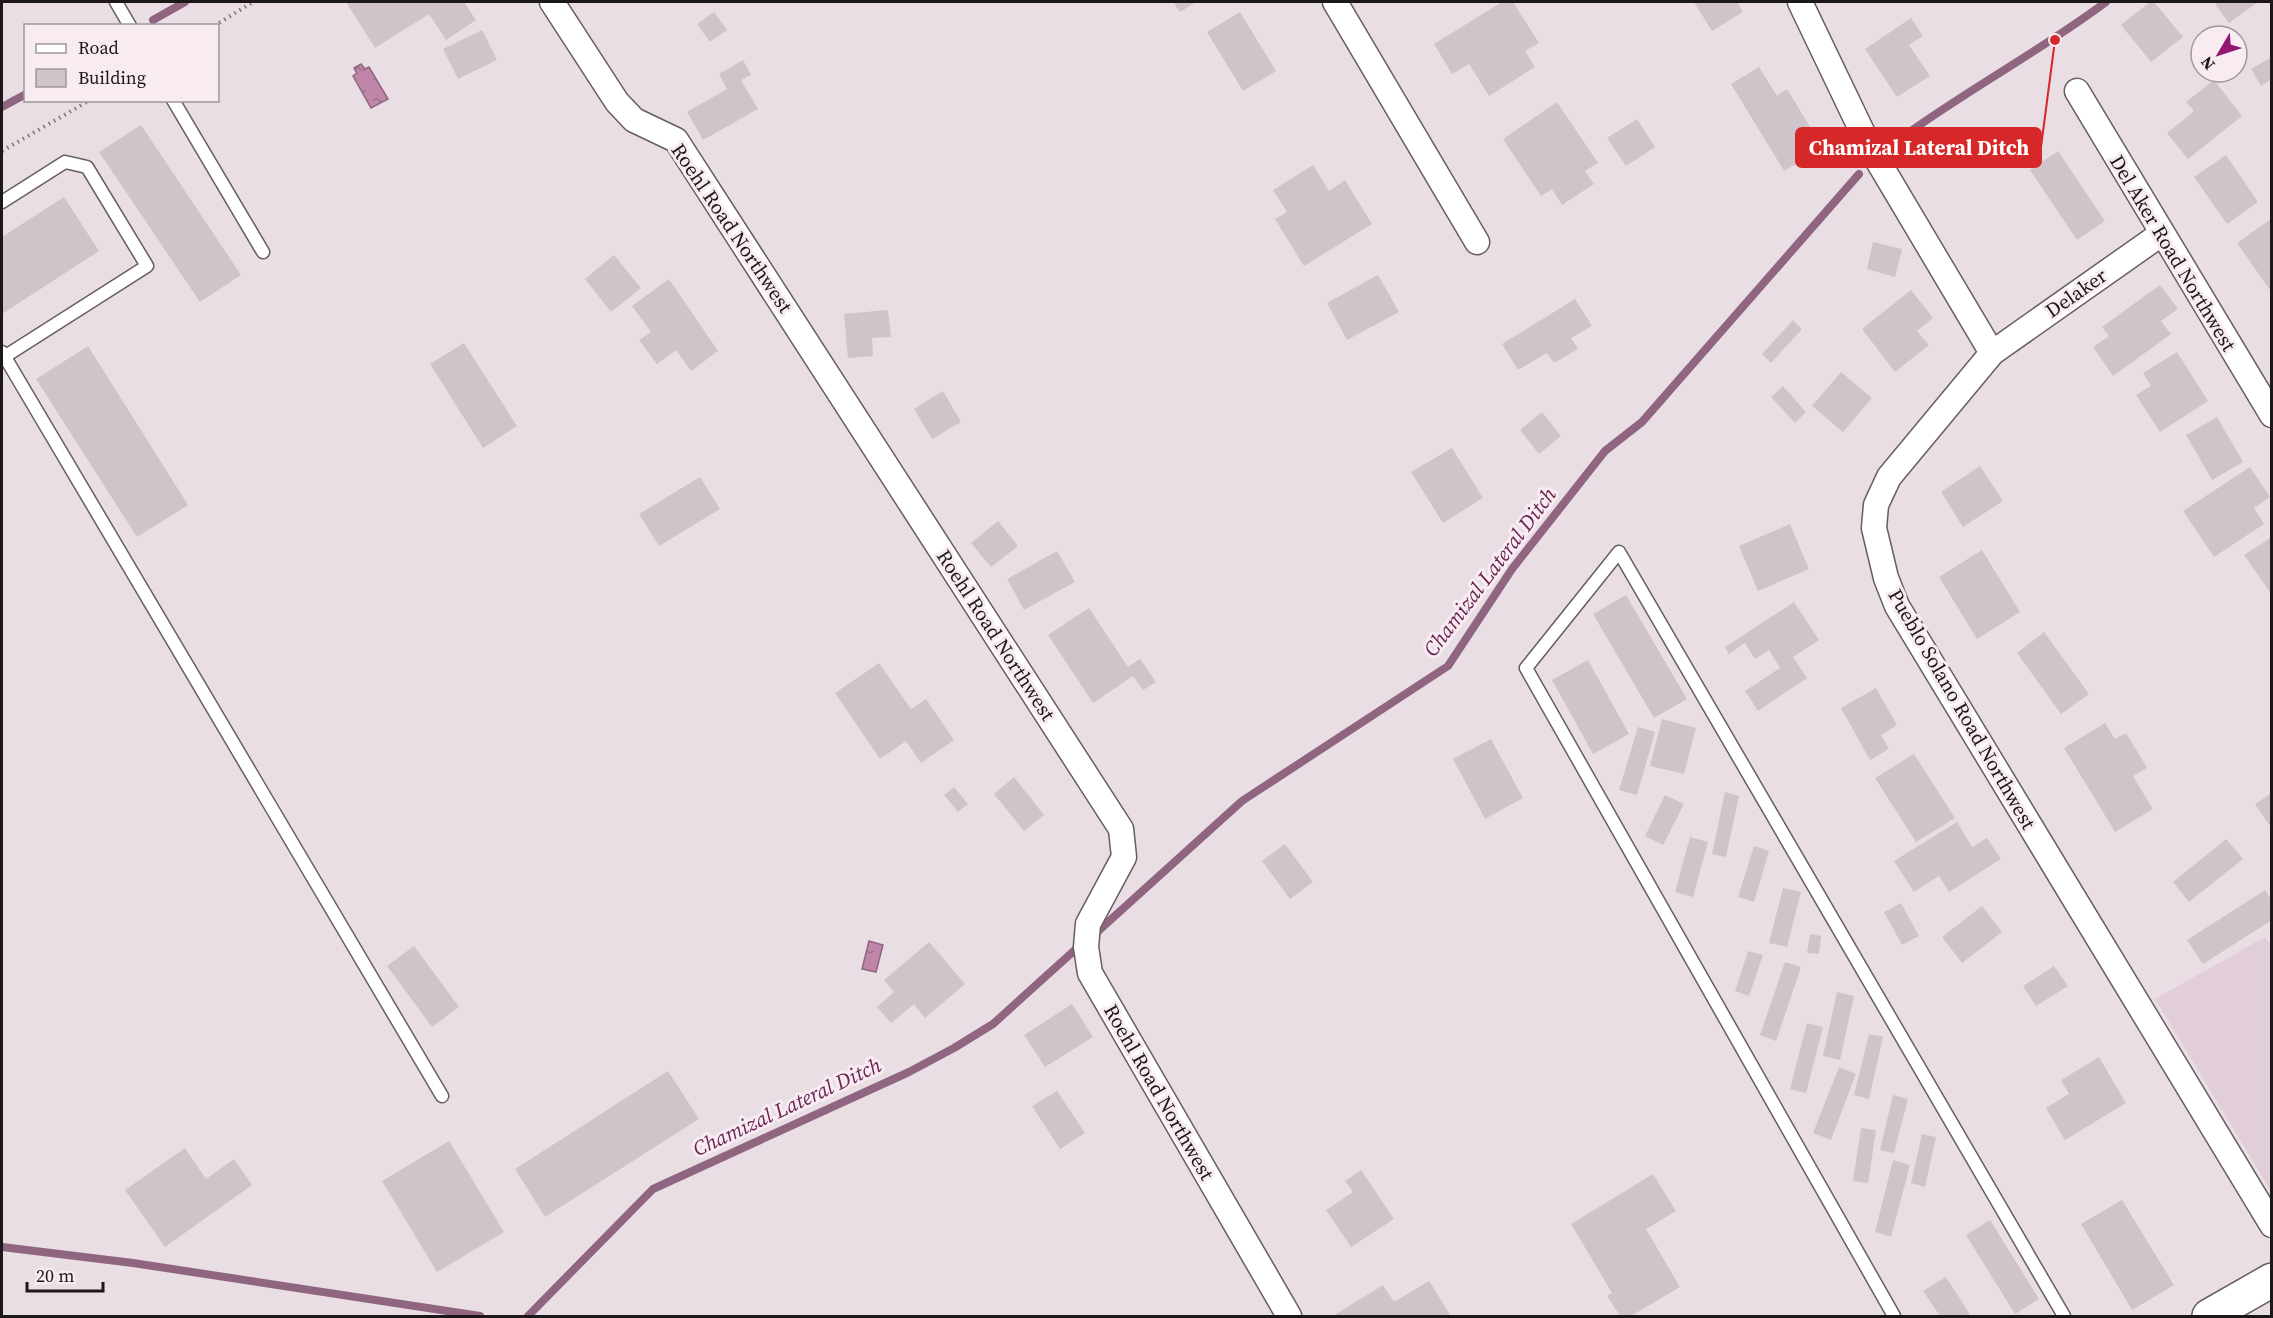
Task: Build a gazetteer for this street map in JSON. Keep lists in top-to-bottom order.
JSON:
{
  "streets": {
    "street": [
      "Roehl Road Northwest",
      "Del Aker Road Northwest",
      "Delaker",
      "Pueblo Solano Road Northwest"
    ]
  },
  "crossings": [
    ["Del Aker Road Northwest", "Delaker"],
    ["Delaker", "Pueblo Solano Road Northwest"]
  ],
  "water": ["Chamizal Lateral Ditch"],
  "places": ["Chamizal Lateral Ditch"],
  "legend": ["Road", "Building"],
  "scale_bar": "20 m",
  "north": "bottom left"
}
